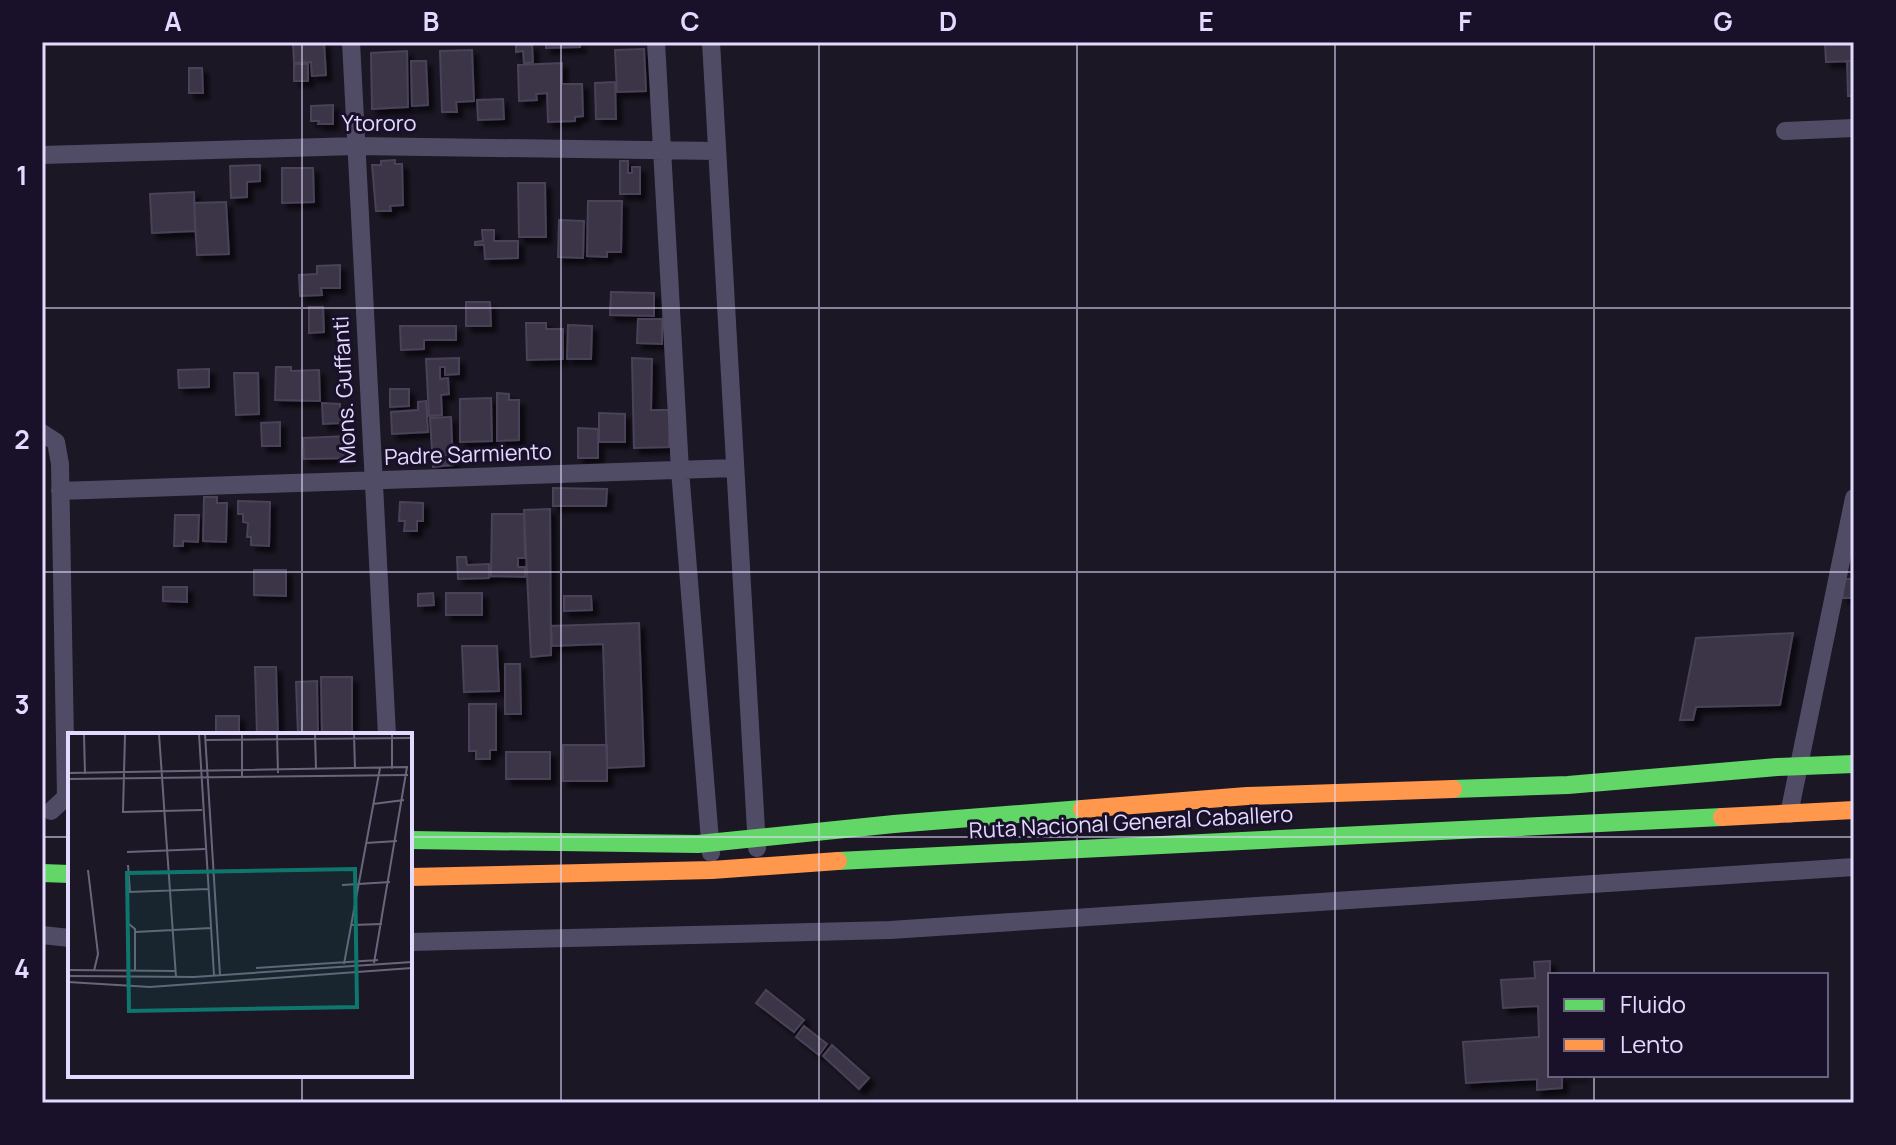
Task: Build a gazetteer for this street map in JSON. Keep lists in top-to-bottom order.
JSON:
{
  "streets": {
    "main road": ["Ruta Nacional General Caballero"],
    "street": ["Ytororo", "Mons. Guffanti", "Padre Sarmiento"]
  },
  "crossings": [
    ["Ytororo", "Mons. Guffanti"],
    ["Mons. Guffanti", "Padre Sarmiento"]
  ],
  "legend": ["Fluido", "Lento"],
  "grid": {
    "columns": [
      "A",
      "B",
      "C",
      "D",
      "E",
      "F",
      "G"
    ],
    "rows": [
      "1",
      "2",
      "3",
      "4"
    ]
  }
}
